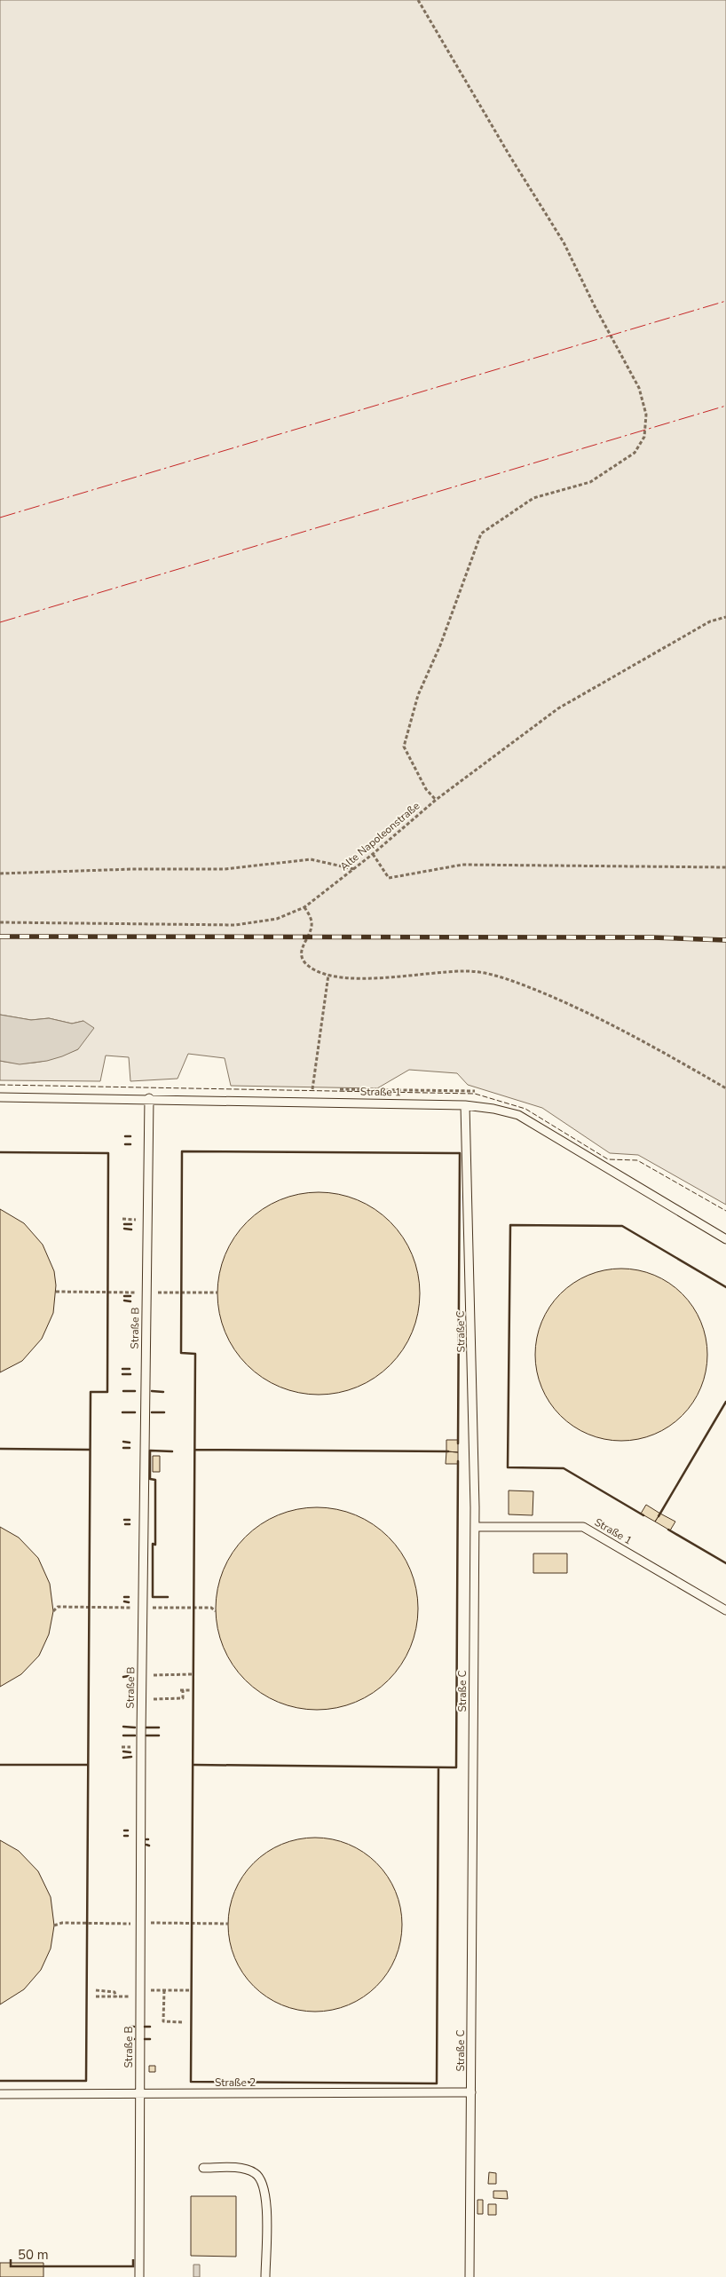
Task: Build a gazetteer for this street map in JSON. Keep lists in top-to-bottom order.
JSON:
{
  "streets": {
    "lane": [
      "Straße 1",
      "Straße B",
      "Straße C",
      "Straße 2"
    ],
    "path": ["Alte Napoleonstraße"]
  },
  "crossings": [
    ["Straße 1", "Straße B"],
    ["Straße 1", "Straße C"],
    ["Straße B", "Straße 2"],
    ["Straße C", "Straße 2"]
  ],
  "scale_bar": "50 m"
}
